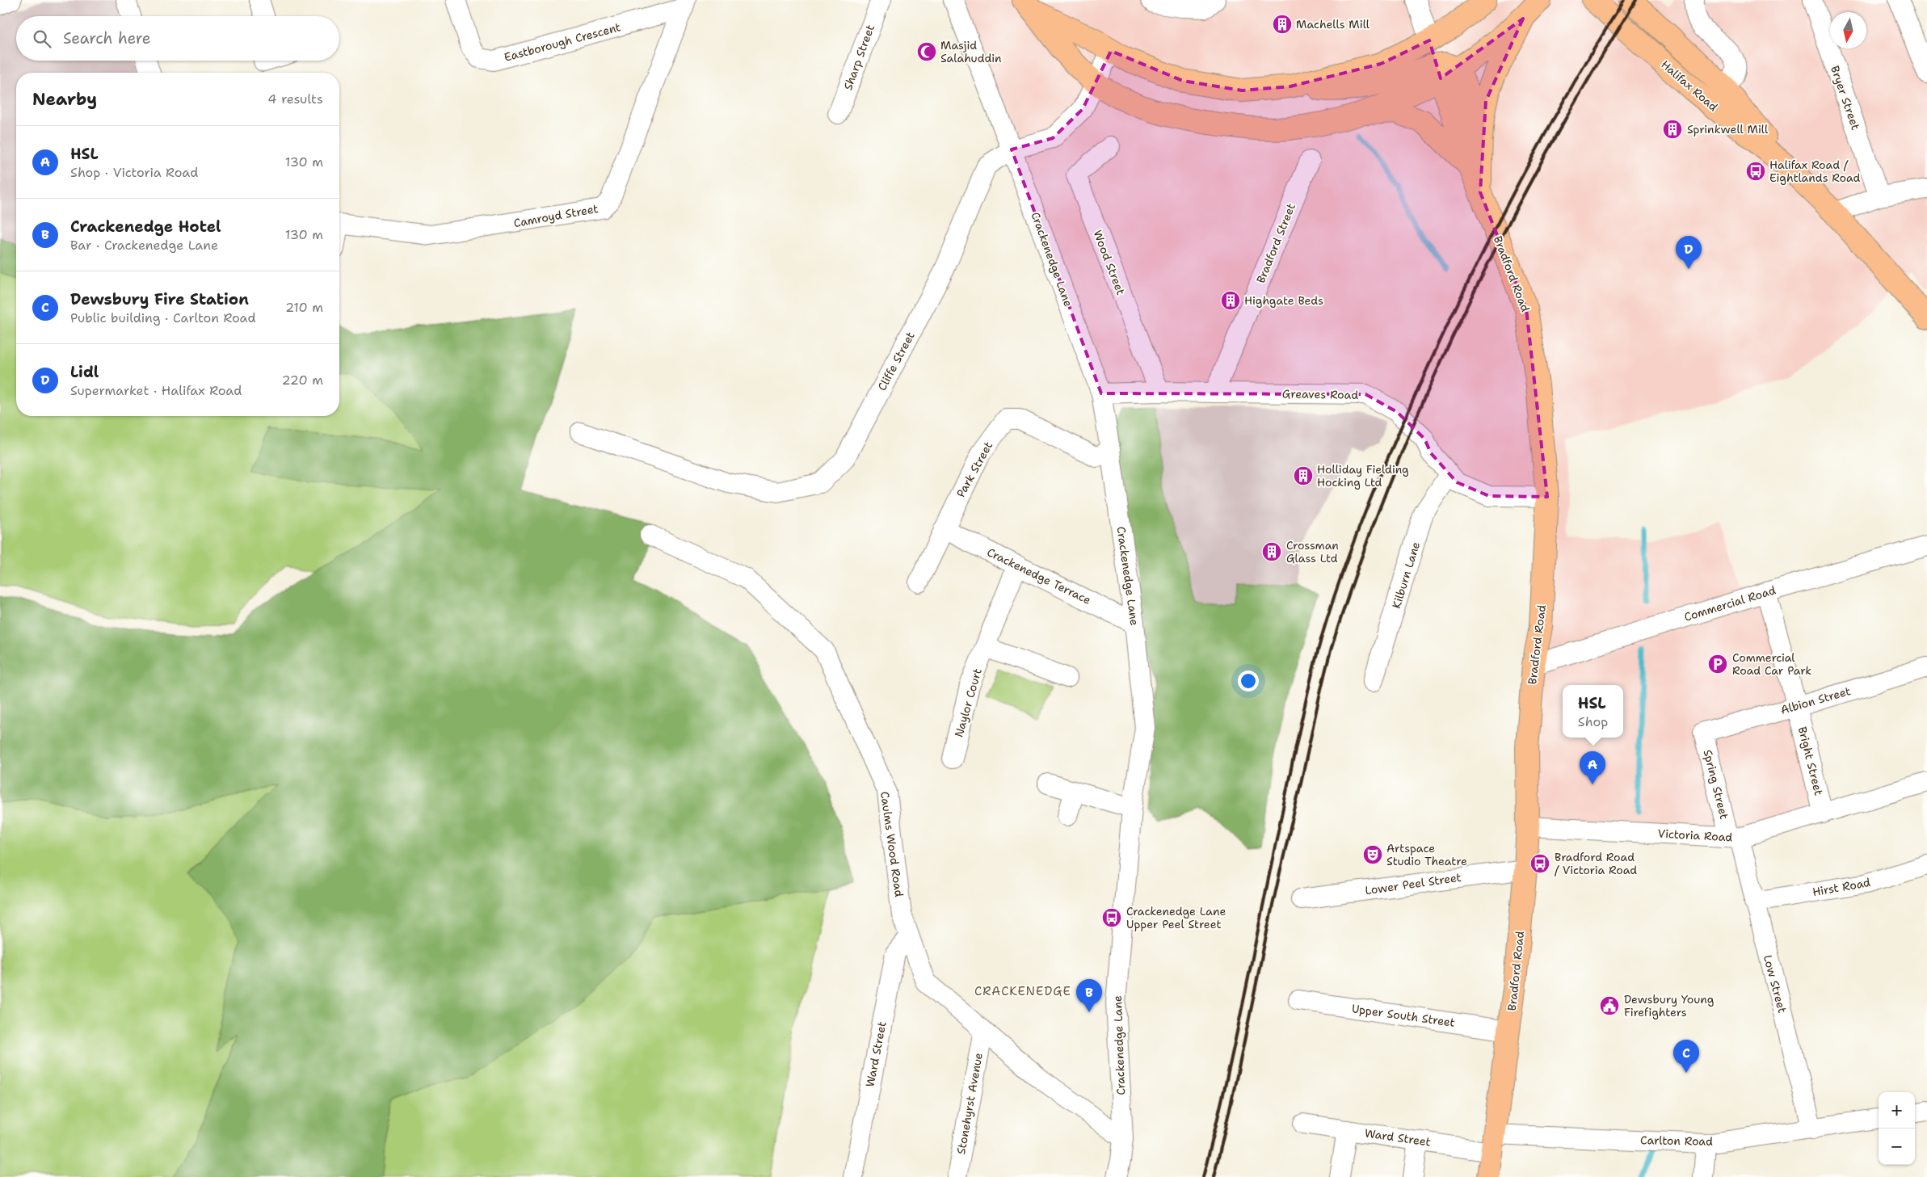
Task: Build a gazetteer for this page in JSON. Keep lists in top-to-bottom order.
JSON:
{
  "streets": {
    "main road": ["Halifax Road", "Bradford Road"],
    "street": [
      "Eastborough Crescent",
      "Sharp Street",
      "Bryer Street",
      "Camroyd Street",
      "Bradford Street",
      "Crackenedge Lane",
      "Wood Street",
      "Cliffe Street",
      "Greaves Road",
      "Park Street",
      "Kilburn Lane",
      "Crackenedge Terrace",
      "Commercial Road",
      "Albion Street",
      "Naylor Court",
      "Bright Street",
      "Spring Street",
      "Victoria Road",
      "Caulms Wood Road",
      "Lower Peel Street",
      "Hirst Road",
      "Low Street",
      "Upper South Street",
      "Ward Street",
      "Stonehyrst Avenue",
      "Carlton Road"
    ]
  },
  "crossings": [
    ["Eastborough Crescent", "Camroyd Street"],
    ["Bradford Street", "Greaves Road"],
    ["Crackenedge Lane", "Cliffe Street"],
    ["Crackenedge Lane", "Greaves Road"],
    ["Crackenedge Lane", "Park Street"],
    ["Crackenedge Lane", "Crackenedge Terrace"],
    ["Crackenedge Lane", "Caulms Wood Road"],
    ["Wood Street", "Greaves Road"],
    ["Bradford Road", "Greaves Road"],
    ["Bradford Road", "Commercial Road"],
    ["Bradford Road", "Victoria Road"],
    ["Bradford Road", "Lower Peel Street"],
    ["Bradford Road", "Upper South Street"],
    ["Bradford Road", "Ward Street"],
    ["Bradford Road", "Carlton Road"],
    ["Greaves Road", "Kilburn Lane"],
    ["Park Street", "Crackenedge Terrace"],
    ["Crackenedge Terrace", "Naylor Court"],
    ["Commercial Road", "Bright Street"],
    ["Albion Street", "Bright Street"],
    ["Albion Street", "Spring Street"],
    ["Bright Street", "Victoria Road"],
    ["Spring Street", "Victoria Road"],
    ["Spring Street", "Low Street"],
    ["Victoria Road", "Low Street"],
    ["Caulms Wood Road", "Ward Street"],
    ["Caulms Wood Road", "Stonehyrst Avenue"],
    ["Hirst Road", "Low Street"],
    ["Low Street", "Carlton Road"],
    ["Ward Street", "Carlton Road"]
  ],
  "districts": ["CRACKENEDGE"],
  "places": {
    "building": [
      "Machells Mill",
      "Sprinkwell Mill",
      "Highgate Beds",
      "Holliday Fielding Hocking Ltd",
      "Crossman Glass Ltd"
    ],
    "mosque": ["Masjid Salahuddin"],
    "bus stop": ["Halifax Road / Eightlands Road", "Bradford Road / Victoria Road", "Crackenedge Lane Upper Peel Street"],
    "parking": ["Commercial Road Car Park"],
    "theatre": ["Artspace Studio Theatre"],
    "public building": ["Dewsbury Young Firefighters"]
  },
  "north": "bottom",
  "page": {
    "search": "Search here",
    "heading": ["Nearby", "4 results"],
    "list": [
      {
        "mark": "A",
        "name": "HSL",
        "note": "Shop · Victoria Road",
        "value": "130 m"
      },
      {
        "mark": "B",
        "name": "Crackenedge Hotel",
        "note": "Bar · Crackenedge Lane",
        "value": "130 m"
      },
      {
        "mark": "C",
        "name": "Dewsbury Fire Station",
        "note": "Public building · Carlton Road",
        "value": "210 m"
      },
      {
        "mark": "D",
        "name": "Lidl",
        "note": "Supermarket · Halifax Road",
        "value": "220 m"
      }
    ],
    "pins": [
      "D",
      "A",
      "B",
      "C"
    ],
    "popup": ["HSL", "Shop"],
    "map_buttons": ["+", "−"]
  }
}
